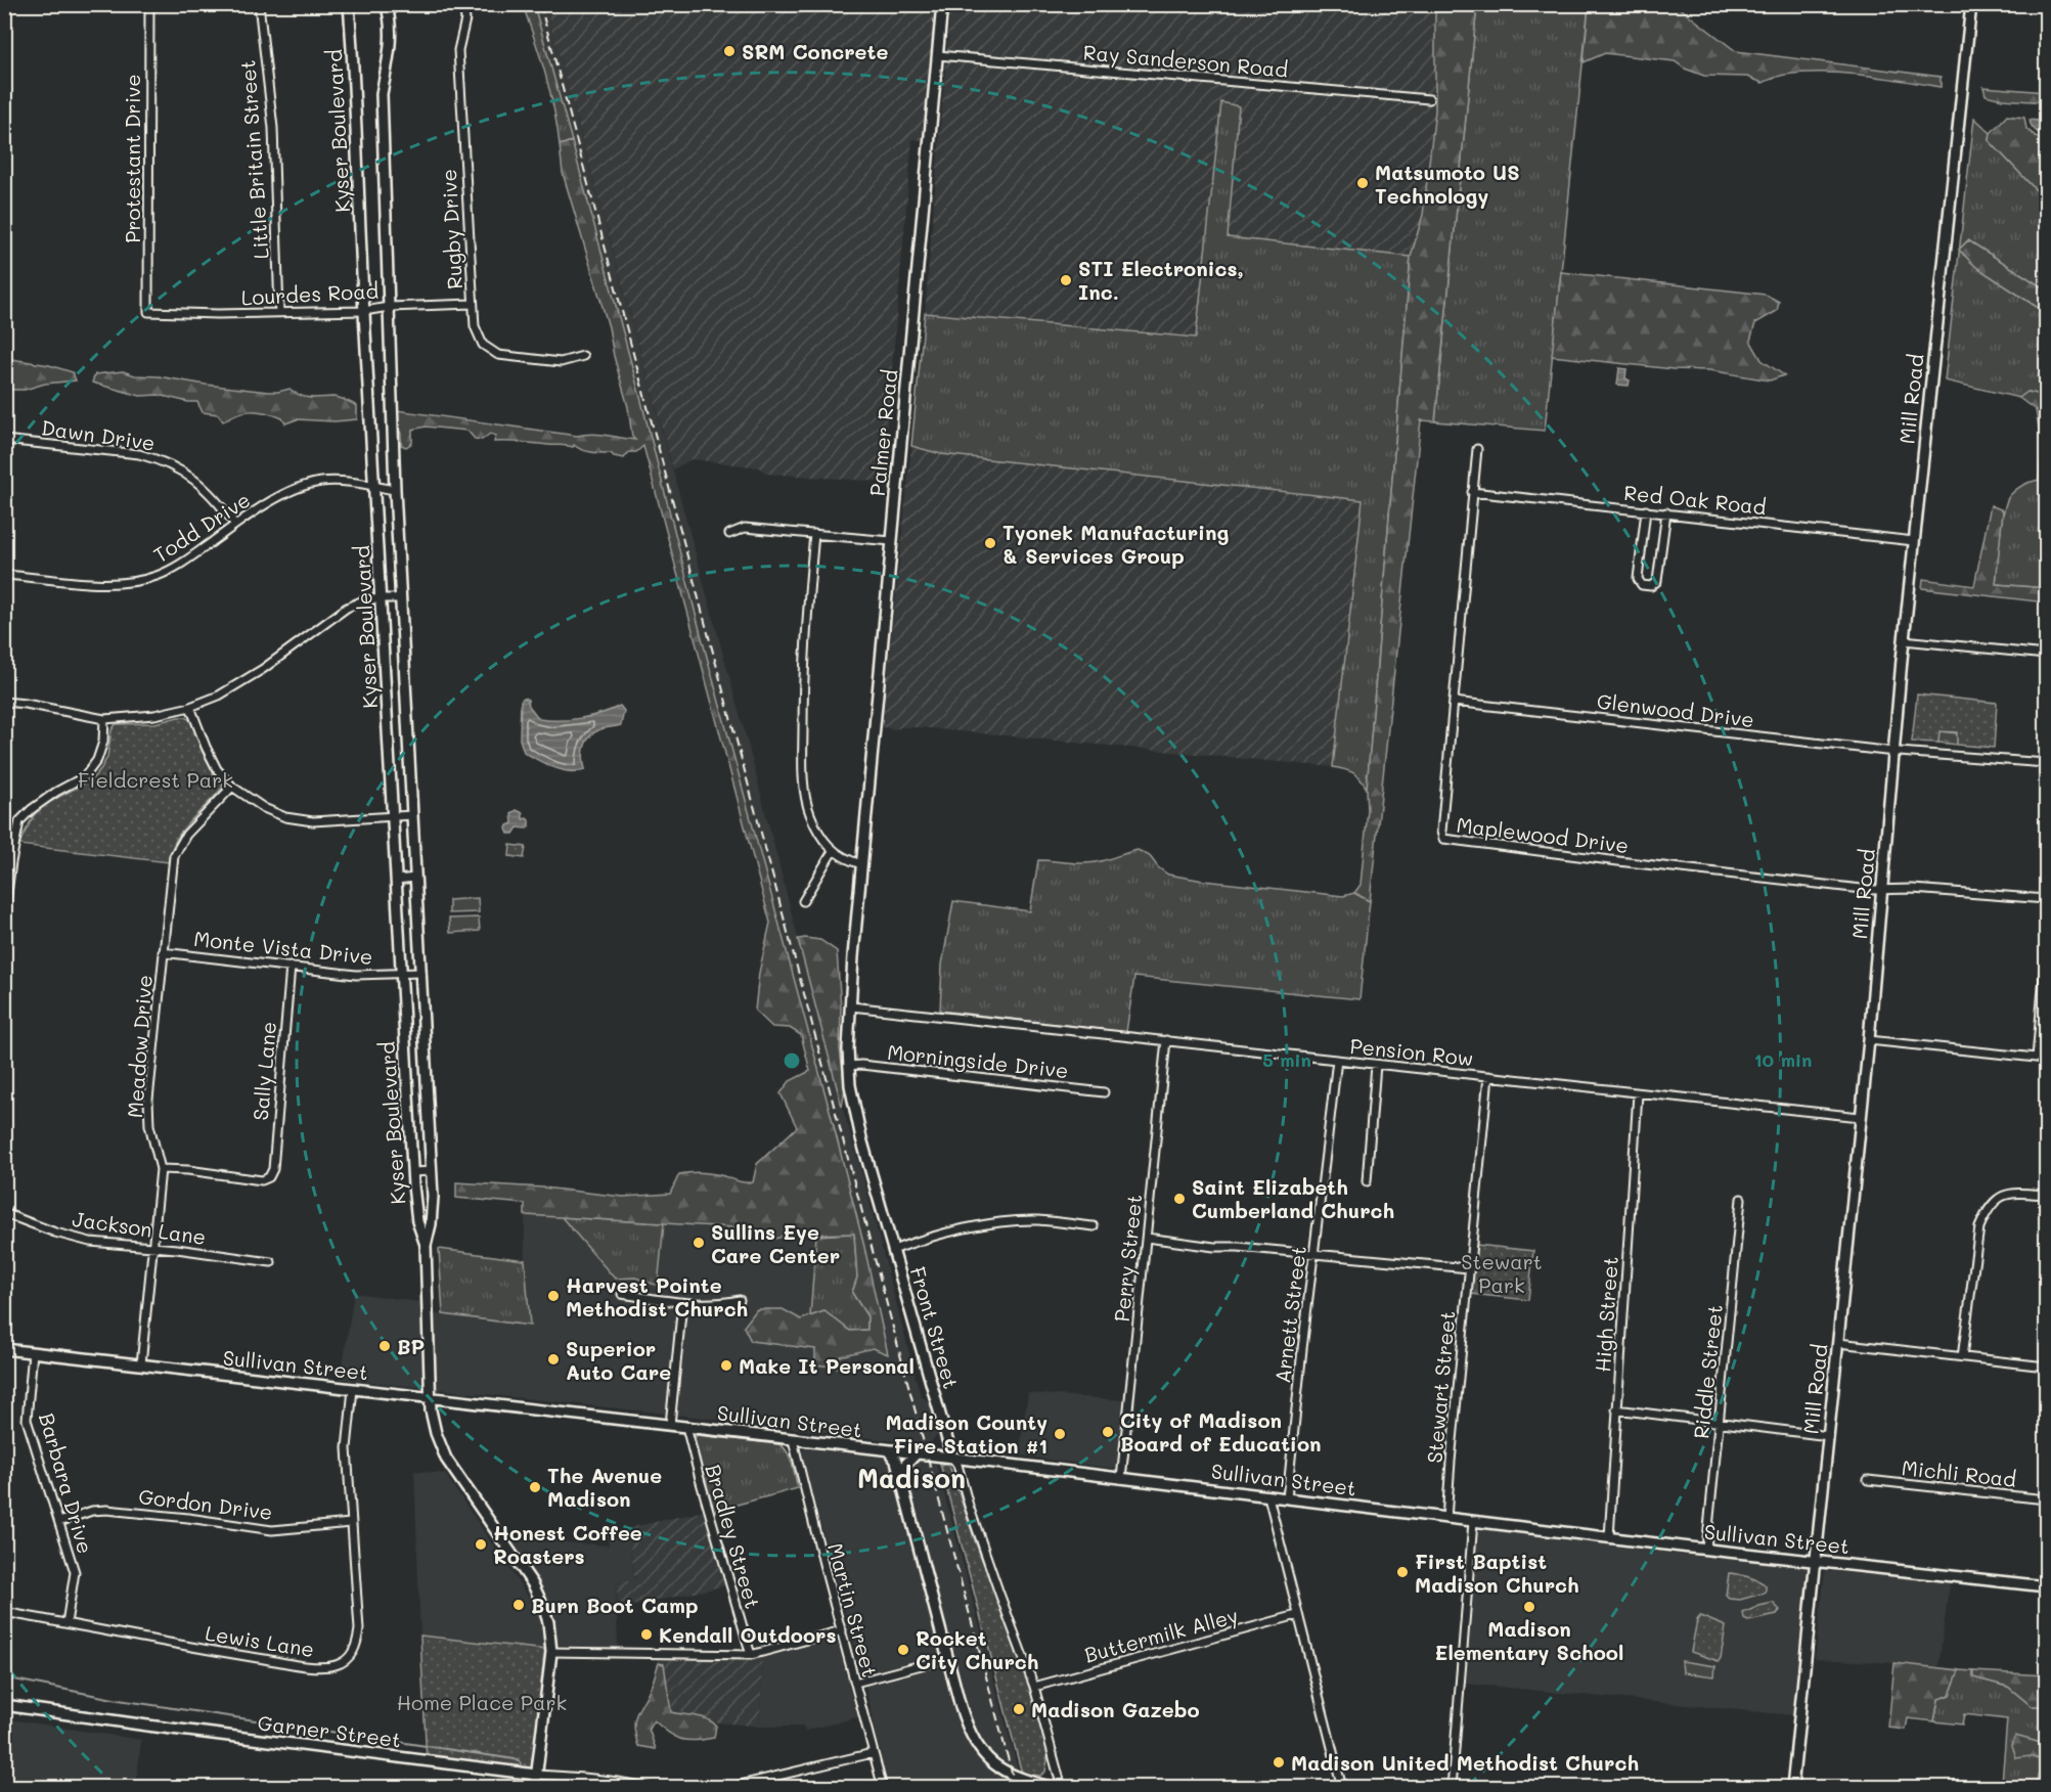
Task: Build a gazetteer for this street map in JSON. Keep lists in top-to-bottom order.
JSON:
{
  "streets": {
    "street": [
      "Ray Sanderson Road",
      "Kyser Boulevard",
      "Protestant Drive",
      "Little Britain Street",
      "Rugby Drive",
      "Lourdes Road",
      "Mill Road",
      "Palmer Road",
      "Dawn Drive",
      "Red Oak Road",
      "Todd Drive",
      "Glenwood Drive",
      "Maplewood Drive",
      "Monte Vista Drive",
      "Meadow Drive",
      "Pension Row",
      "Morningside Drive",
      "Sally Lane",
      "Jackson Lane",
      "Perry Street",
      "Arnett Street",
      "High Street",
      "Front Street",
      "Sullivan Street",
      "Riddle Street",
      "Stewart Street",
      "Michli Road",
      "Barbara Drive",
      "Gordon Drive",
      "Bradley Street",
      "Martin Street",
      "Buttermilk Alley",
      "Lewis Lane",
      "Garner Street"
    ]
  },
  "crossings": [
    ["Ray Sanderson Road", "Palmer Road"],
    ["Kyser Boulevard", "Lourdes Road"],
    ["Kyser Boulevard", "Todd Drive"],
    ["Kyser Boulevard", "Monte Vista Drive"],
    ["Kyser Boulevard", "Sullivan Street"],
    ["Kyser Boulevard", "Garner Street"],
    ["Protestant Drive", "Lourdes Road"],
    ["Little Britain Street", "Lourdes Road"],
    ["Rugby Drive", "Lourdes Road"],
    ["Mill Road", "Red Oak Road"],
    ["Mill Road", "Glenwood Drive"],
    ["Mill Road", "Maplewood Drive"],
    ["Mill Road", "Pension Row"],
    ["Mill Road", "Sullivan Street"],
    ["Palmer Road", "Front Street"],
    ["Dawn Drive", "Todd Drive"],
    ["Red Oak Road", "Maplewood Drive"],
    ["Glenwood Drive", "Maplewood Drive"],
    ["Monte Vista Drive", "Meadow Drive"],
    ["Monte Vista Drive", "Sally Lane"],
    ["Meadow Drive", "Sally Lane"],
    ["Meadow Drive", "Jackson Lane"],
    ["Meadow Drive", "Sullivan Street"],
    ["Pension Row", "Perry Street"],
    ["Pension Row", "Arnett Street"],
    ["Pension Row", "High Street"],
    ["Pension Row", "Front Street"],
    ["Pension Row", "Stewart Street"],
    ["Morningside Drive", "Front Street"],
    ["Perry Street", "Sullivan Street"],
    ["Arnett Street", "Sullivan Street"],
    ["High Street", "Sullivan Street"],
    ["Front Street", "Sullivan Street"],
    ["Front Street", "Buttermilk Alley"],
    ["Sullivan Street", "Riddle Street"],
    ["Sullivan Street", "Stewart Street"],
    ["Sullivan Street", "Barbara Drive"],
    ["Sullivan Street", "Bradley Street"],
    ["Sullivan Street", "Martin Street"],
    ["Sullivan Street", "Lewis Lane"],
    ["Barbara Drive", "Gordon Drive"],
    ["Barbara Drive", "Lewis Lane"],
    ["Gordon Drive", "Lewis Lane"]
  ],
  "districts": ["Madison"],
  "parks": ["Fieldcrest Park", "Stewart Park", "Home Place Park"],
  "places": [
    "SRM Concrete",
    "Matsumoto US Technology",
    "STI Electronics, Inc.",
    "Tyonek Manufacturing & Services Group",
    "Saint Elizabeth Cumberland Church",
    "Sullins Eye Care Center",
    "Harvest Pointe Methodist Church",
    "BP",
    "Superior Auto Care",
    "Make It Personal",
    "City of Madison Board of Education",
    "Madison County Fire Station #1",
    "The Avenue Madison",
    "Honest Coffee Roasters",
    "First Baptist Madison Church",
    "Burn Boot Camp",
    "Madison Elementary School",
    "Kendall Outdoors",
    "Rocket City Church",
    "Madison Gazebo",
    "Madison United Methodist Church"
  ],
  "rings": ["5 min", "10 min"]
}
